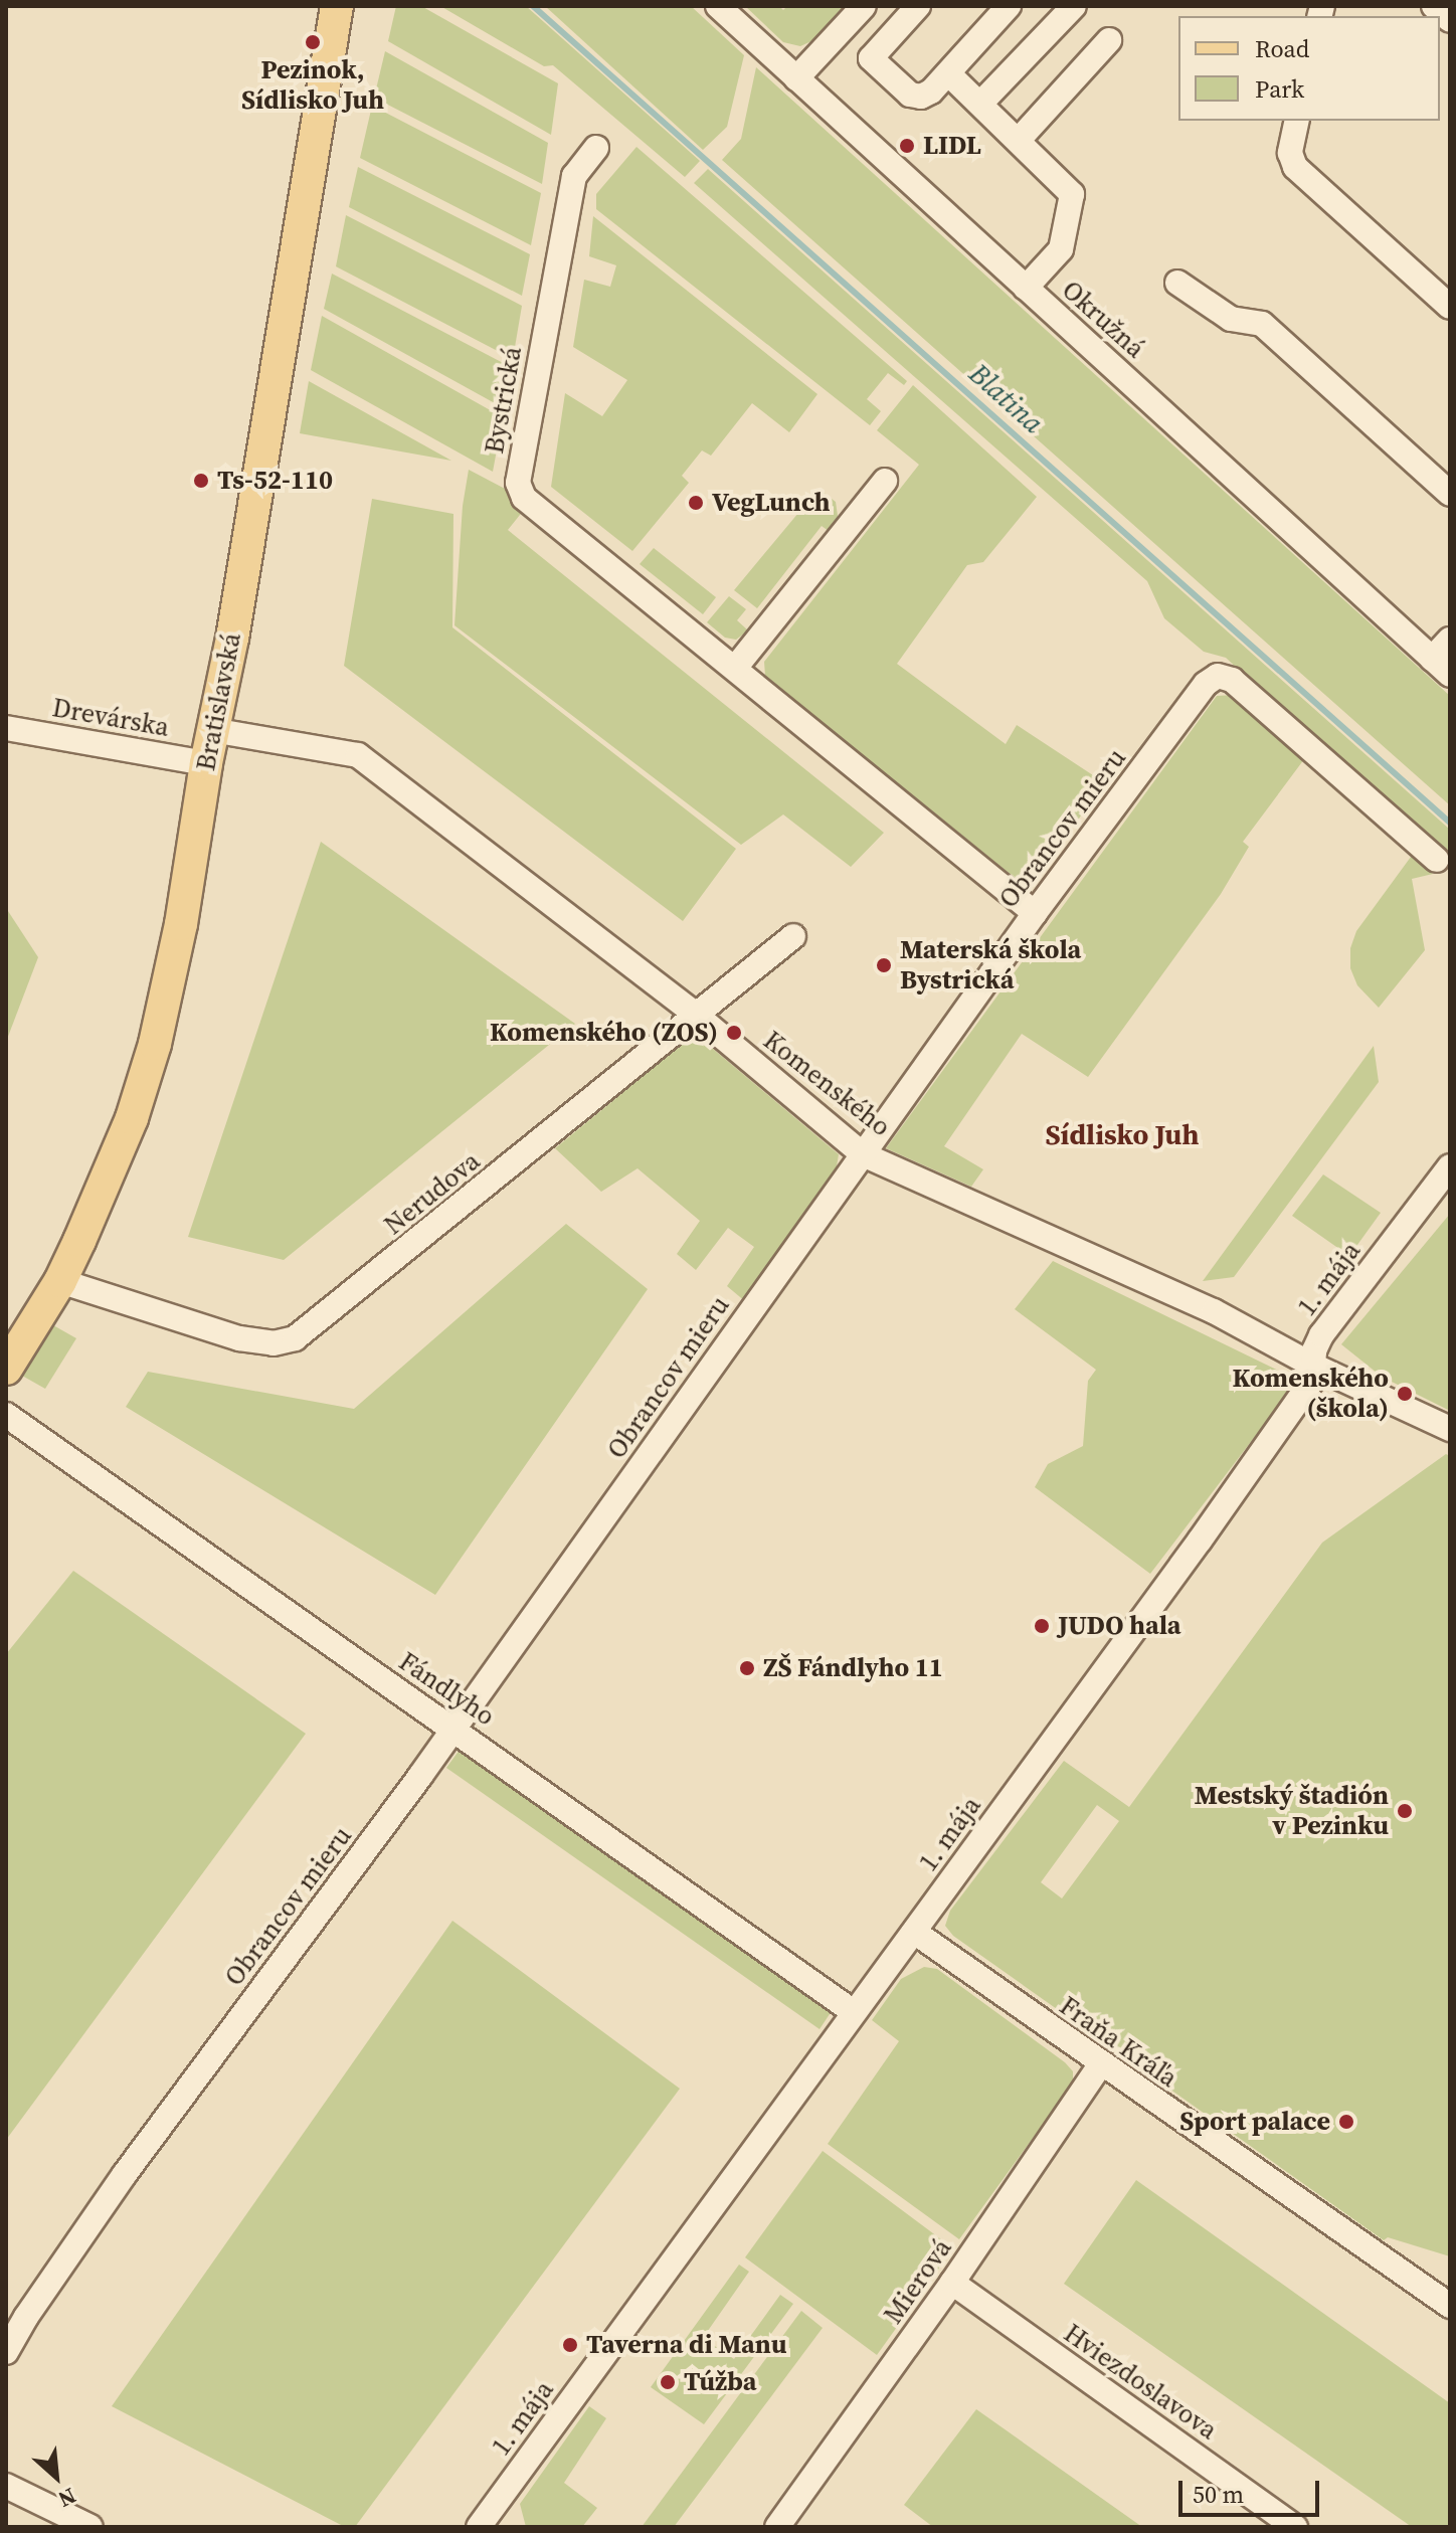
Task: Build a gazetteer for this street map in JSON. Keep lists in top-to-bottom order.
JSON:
{
  "streets": {
    "main road": ["Bratislavská"],
    "street": [
      "Okružná",
      "Bystrická",
      "Drevárska",
      "Obrancov mieru",
      "Komenského",
      "Nerudova",
      "1. mája",
      "Fándlyho",
      "Fraňa Kráľa",
      "Mierová",
      "Hviezdoslavova"
    ]
  },
  "crossings": [
    ["Bystrická", "Obrancov mieru"],
    ["Bratislavská", "Drevárska"],
    ["Bratislavská", "Komenského"],
    ["Bratislavská", "Nerudova"],
    ["Obrancov mieru", "Komenského"],
    ["Obrancov mieru", "Fándlyho"],
    ["Komenského", "Nerudova"],
    ["Komenského", "1. mája"],
    ["1. mája", "Fándlyho"],
    ["1. mája", "Fraňa Kráľa"],
    ["Fraňa Kráľa", "Mierová"],
    ["Mierová", "Hviezdoslavova"]
  ],
  "districts": ["Sídlisko Juh"],
  "water": ["Blatina"],
  "places": [
    "Pezinok, Sídlisko Juh",
    "LIDL",
    "Ts-52-110",
    "VegLunch",
    "Materská škola Bystrická",
    "Komenského (ZOS)",
    "Komenského (škola)",
    "JUDO hala",
    "ZŠ Fándlyho 11",
    "Mestský štadión v Pezinku",
    "Sport palace",
    "Taverna di Manu",
    "Túžba"
  ],
  "legend": ["Road", "Park"],
  "scale_bar": "50 m",
  "north": "bottom right"
}
